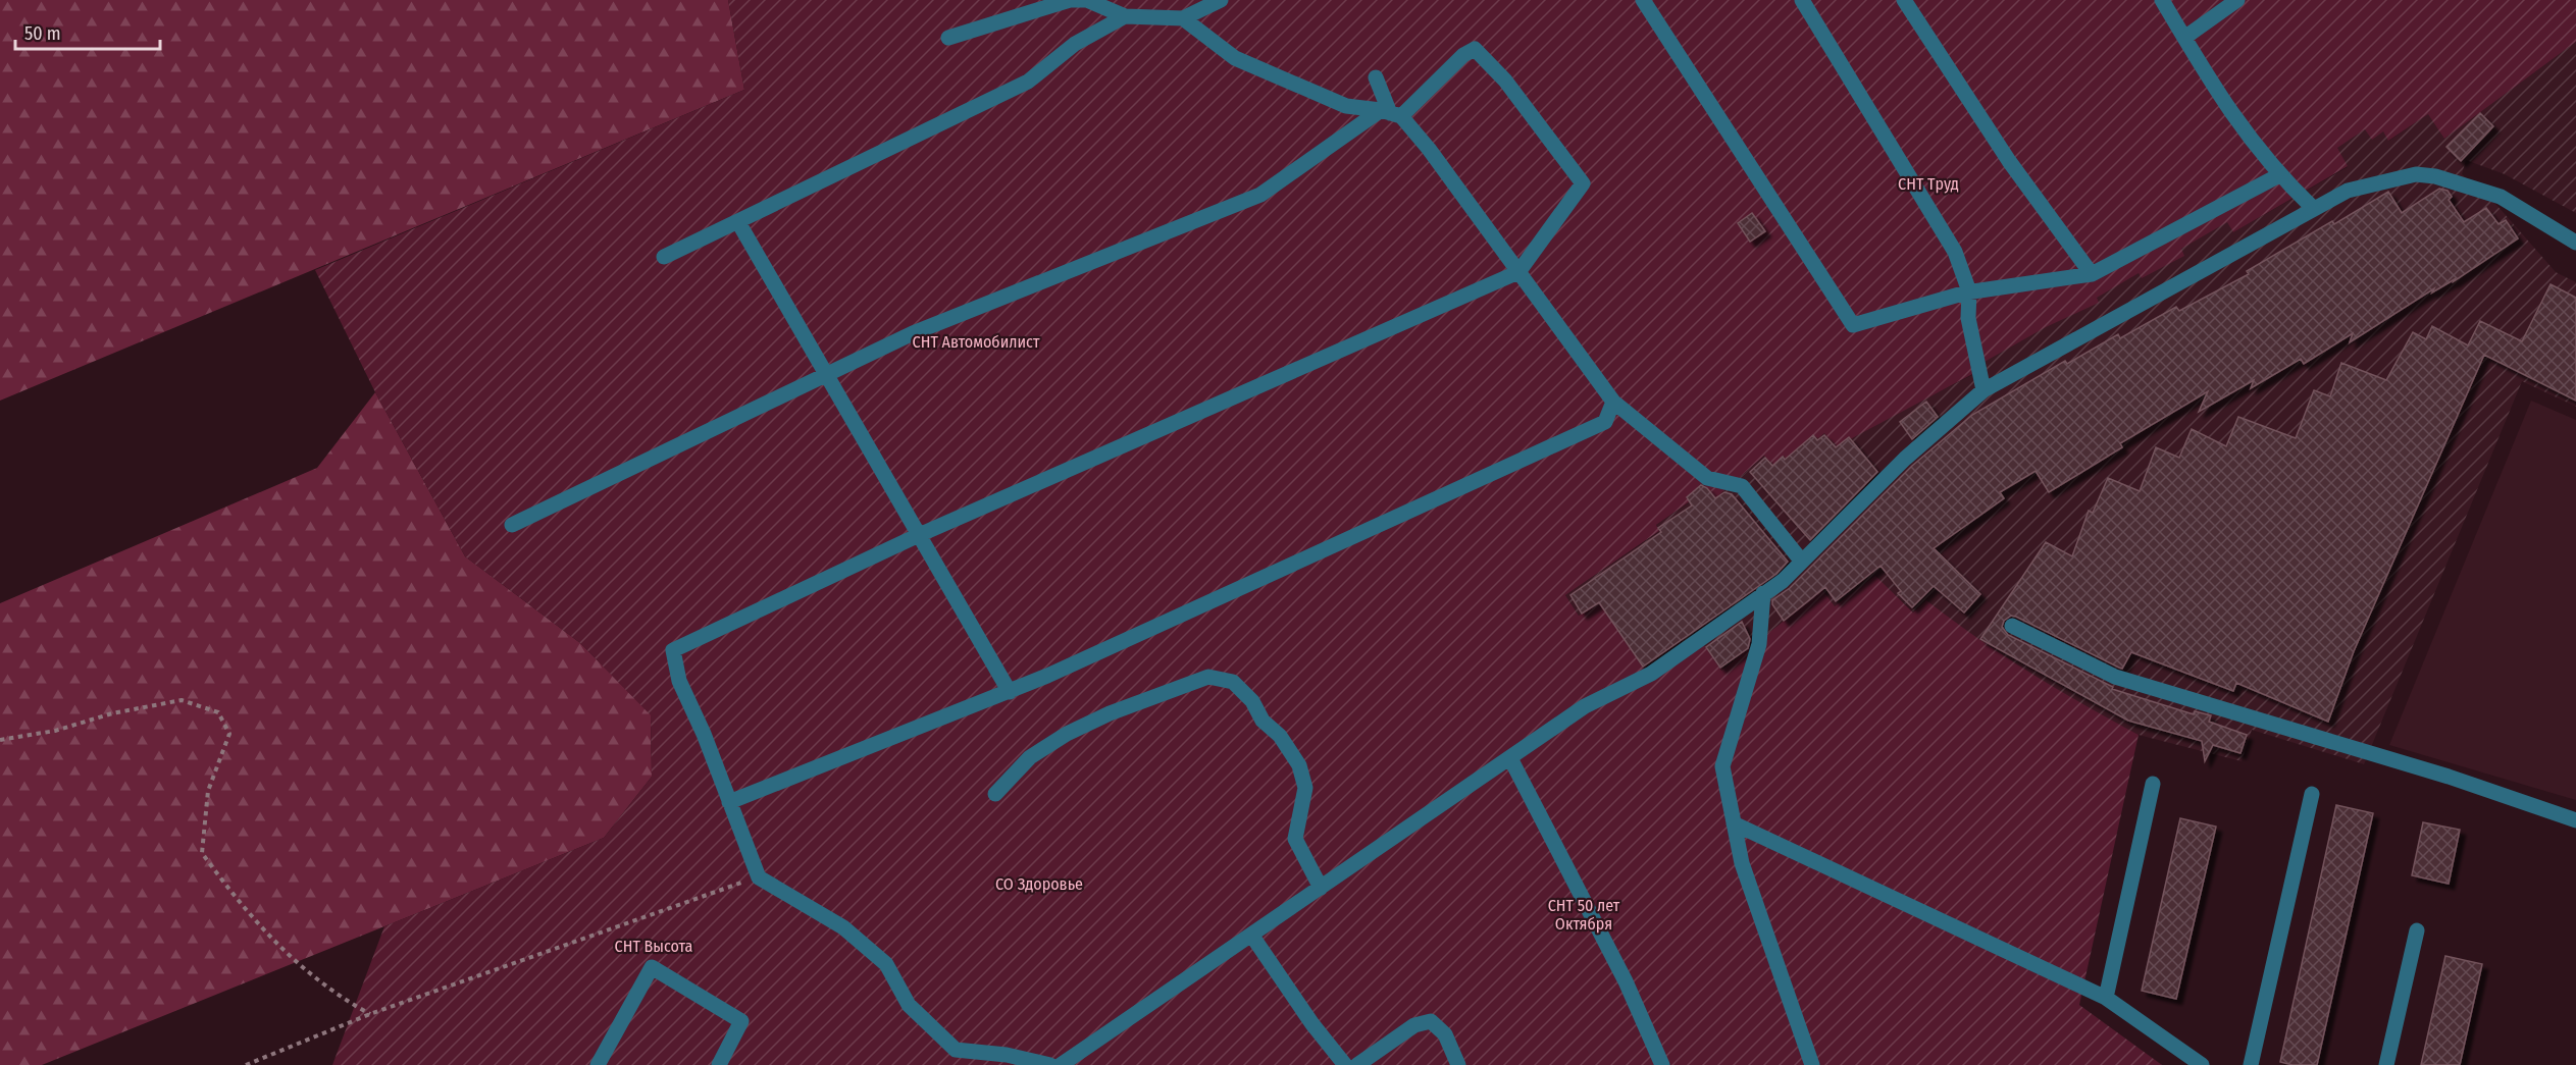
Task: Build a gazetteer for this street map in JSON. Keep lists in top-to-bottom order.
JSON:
{
  "parks": [
    "СНТ Труд",
    "СНТ Автомобилист",
    "СО Здоровье",
    "СНТ 50 лет Октября",
    "СНТ Высота"
  ],
  "scale_bar": "50 m"
}
